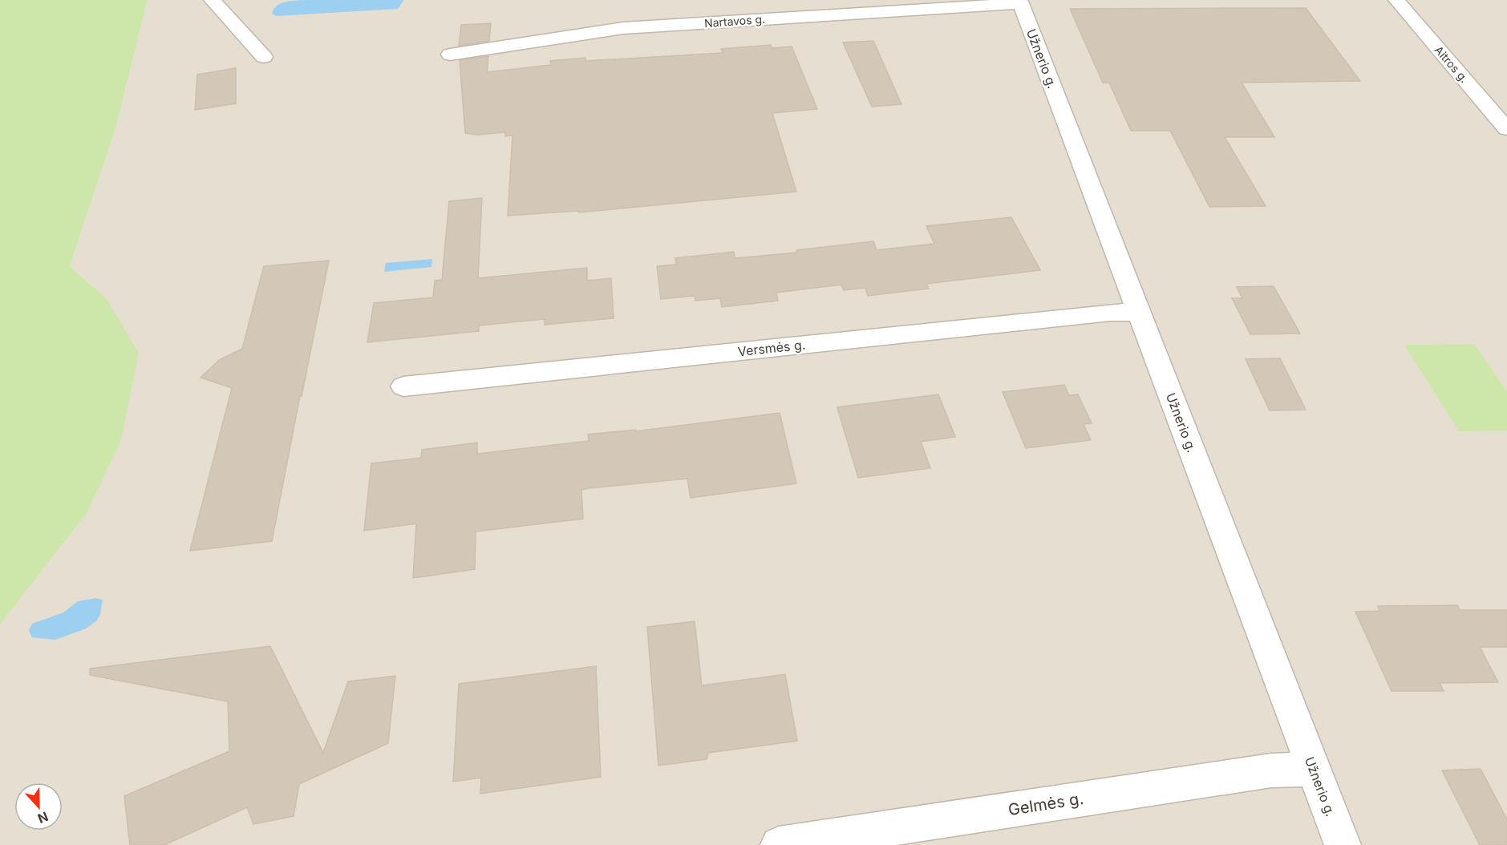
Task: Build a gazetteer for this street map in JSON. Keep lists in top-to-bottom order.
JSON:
{
  "streets": {
    "street": [
      "Nartavos g.",
      "Užnerio g.",
      "Aitros g.",
      "Versmės g.",
      "Gelmės g."
    ]
  },
  "crossings": [
    ["Nartavos g.", "Užnerio g."],
    ["Užnerio g.", "Versmės g."],
    ["Užnerio g.", "Gelmės g."]
  ],
  "north": "bottom"
}
